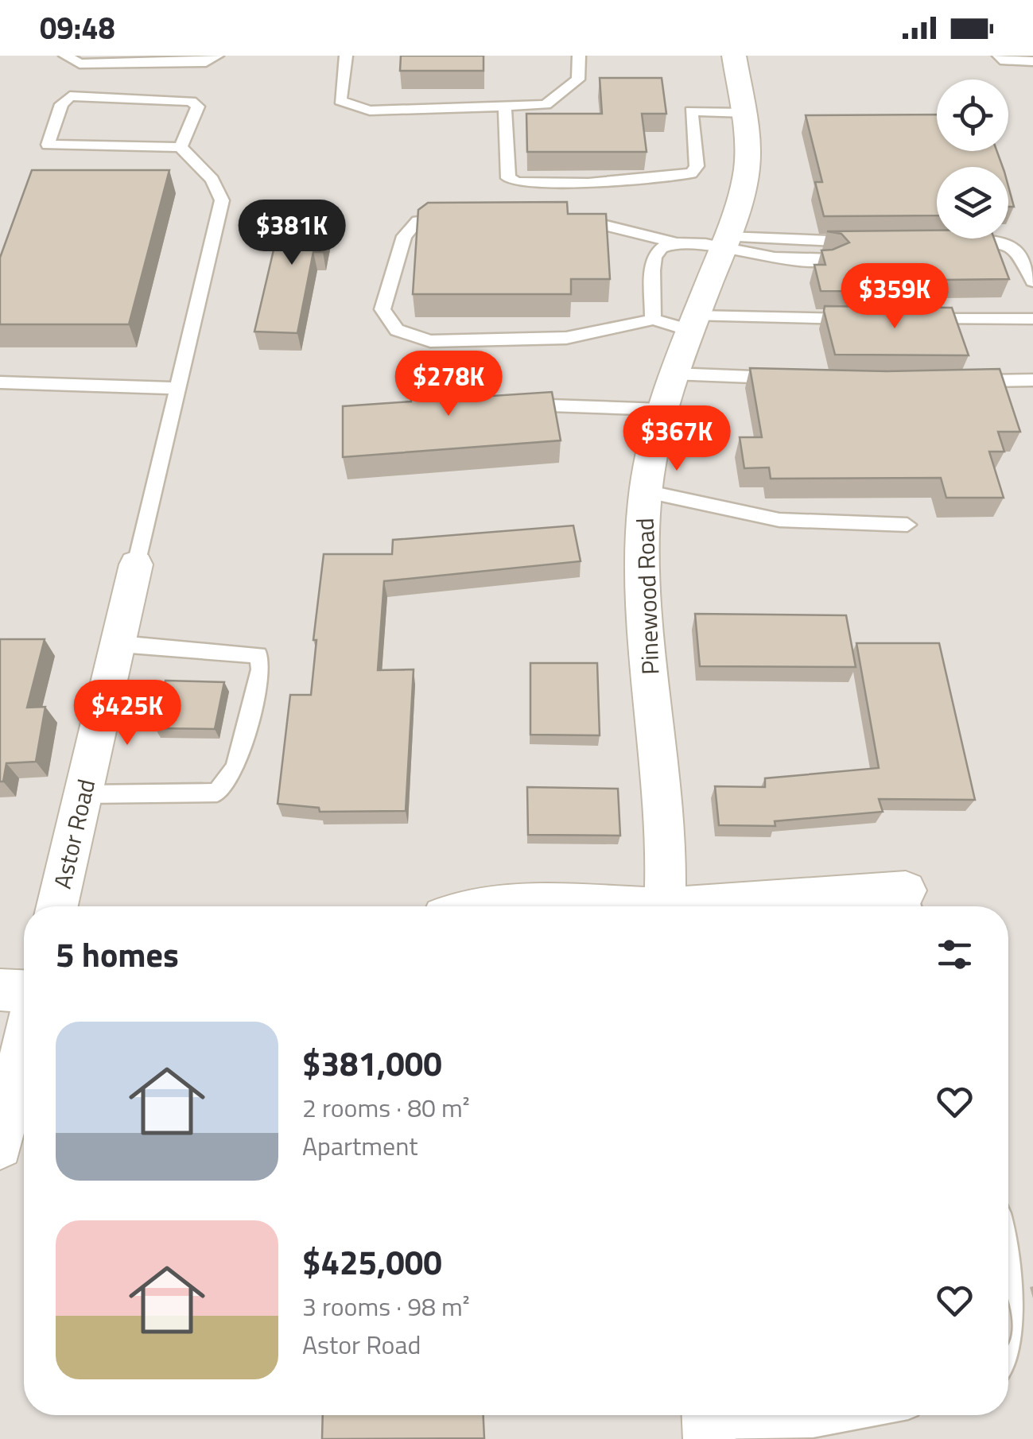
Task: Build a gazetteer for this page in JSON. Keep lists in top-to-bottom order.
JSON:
{
  "streets": {
    "street": ["Pinewood Road", "Astor Road"]
  },
  "page": {
    "status": "09:48",
    "price": [
      "$381K",
      "$359K",
      "$278K",
      "$367K",
      "$425K"
    ],
    "heading": "5 homes",
    "list": [
      {
        "name": "$381,000",
        "note": "2 rooms · 80 m² · Apartment"
      },
      {
        "name": "$425,000",
        "note": "3 rooms · 98 m² · Astor Road"
      }
    ]
  }
}
